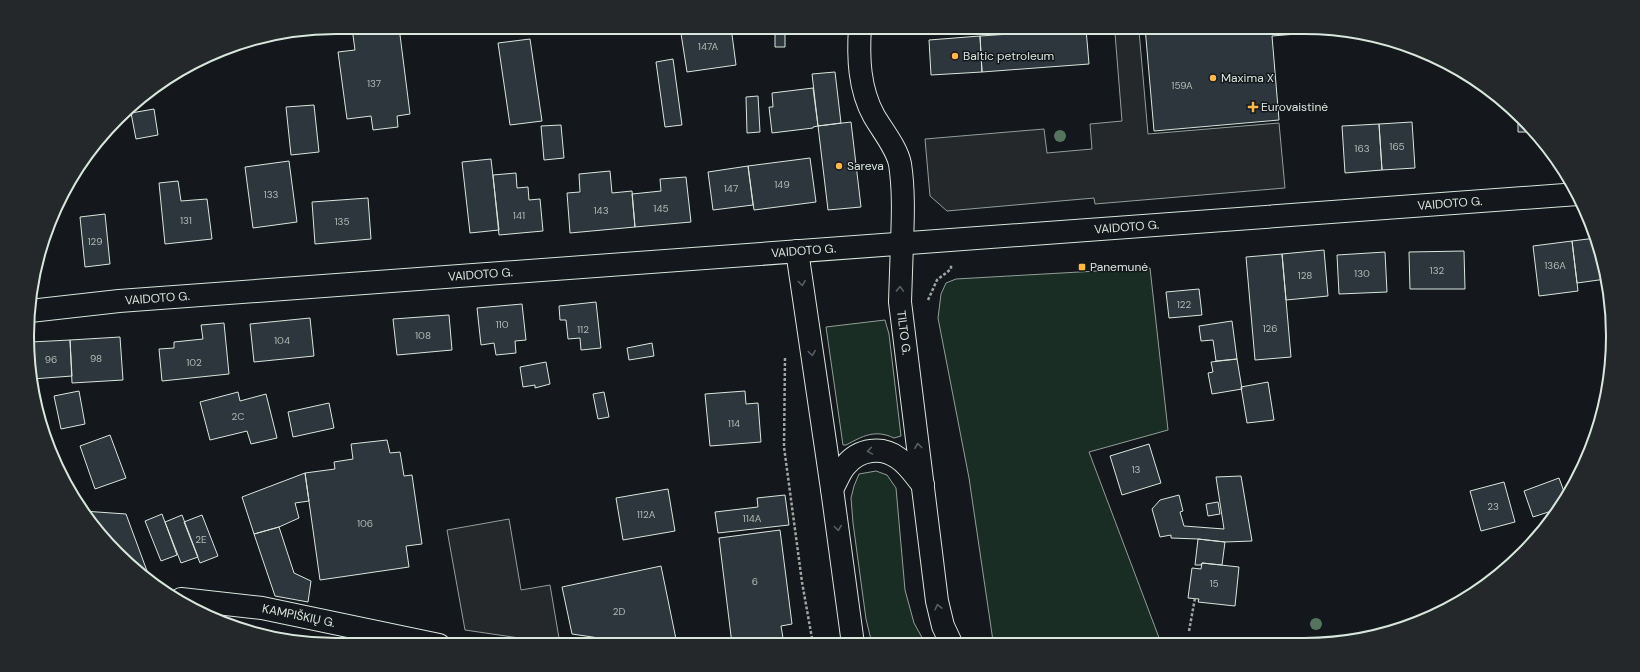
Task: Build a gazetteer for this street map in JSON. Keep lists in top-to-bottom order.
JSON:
{
  "streets": {
    "main road": ["VAIDOTO G.", "TILTO G.", "KAMPIŠKIŲ G."]
  },
  "crossings": [
    ["VAIDOTO G.", "TILTO G."]
  ],
  "places": {
    "other": ["Baltic petroleum", "Maxima X", "Sareva"],
    "health": ["Eurovaistinė"],
    "transit": ["Panemunė"]
  },
  "house_numbers": [
    "147A",
    "137",
    "159A",
    "165",
    "163",
    "149",
    "147",
    "133",
    "145",
    "143",
    "141",
    "131",
    "135",
    "129",
    "136A",
    "132",
    "130",
    "128",
    "122",
    "110",
    "126",
    "112",
    "108",
    "104",
    "98",
    "96",
    "102",
    "2C",
    "114",
    "13",
    "23",
    "112A",
    "114A",
    "106",
    "2E",
    "6",
    "15",
    "2D"
  ]
}
